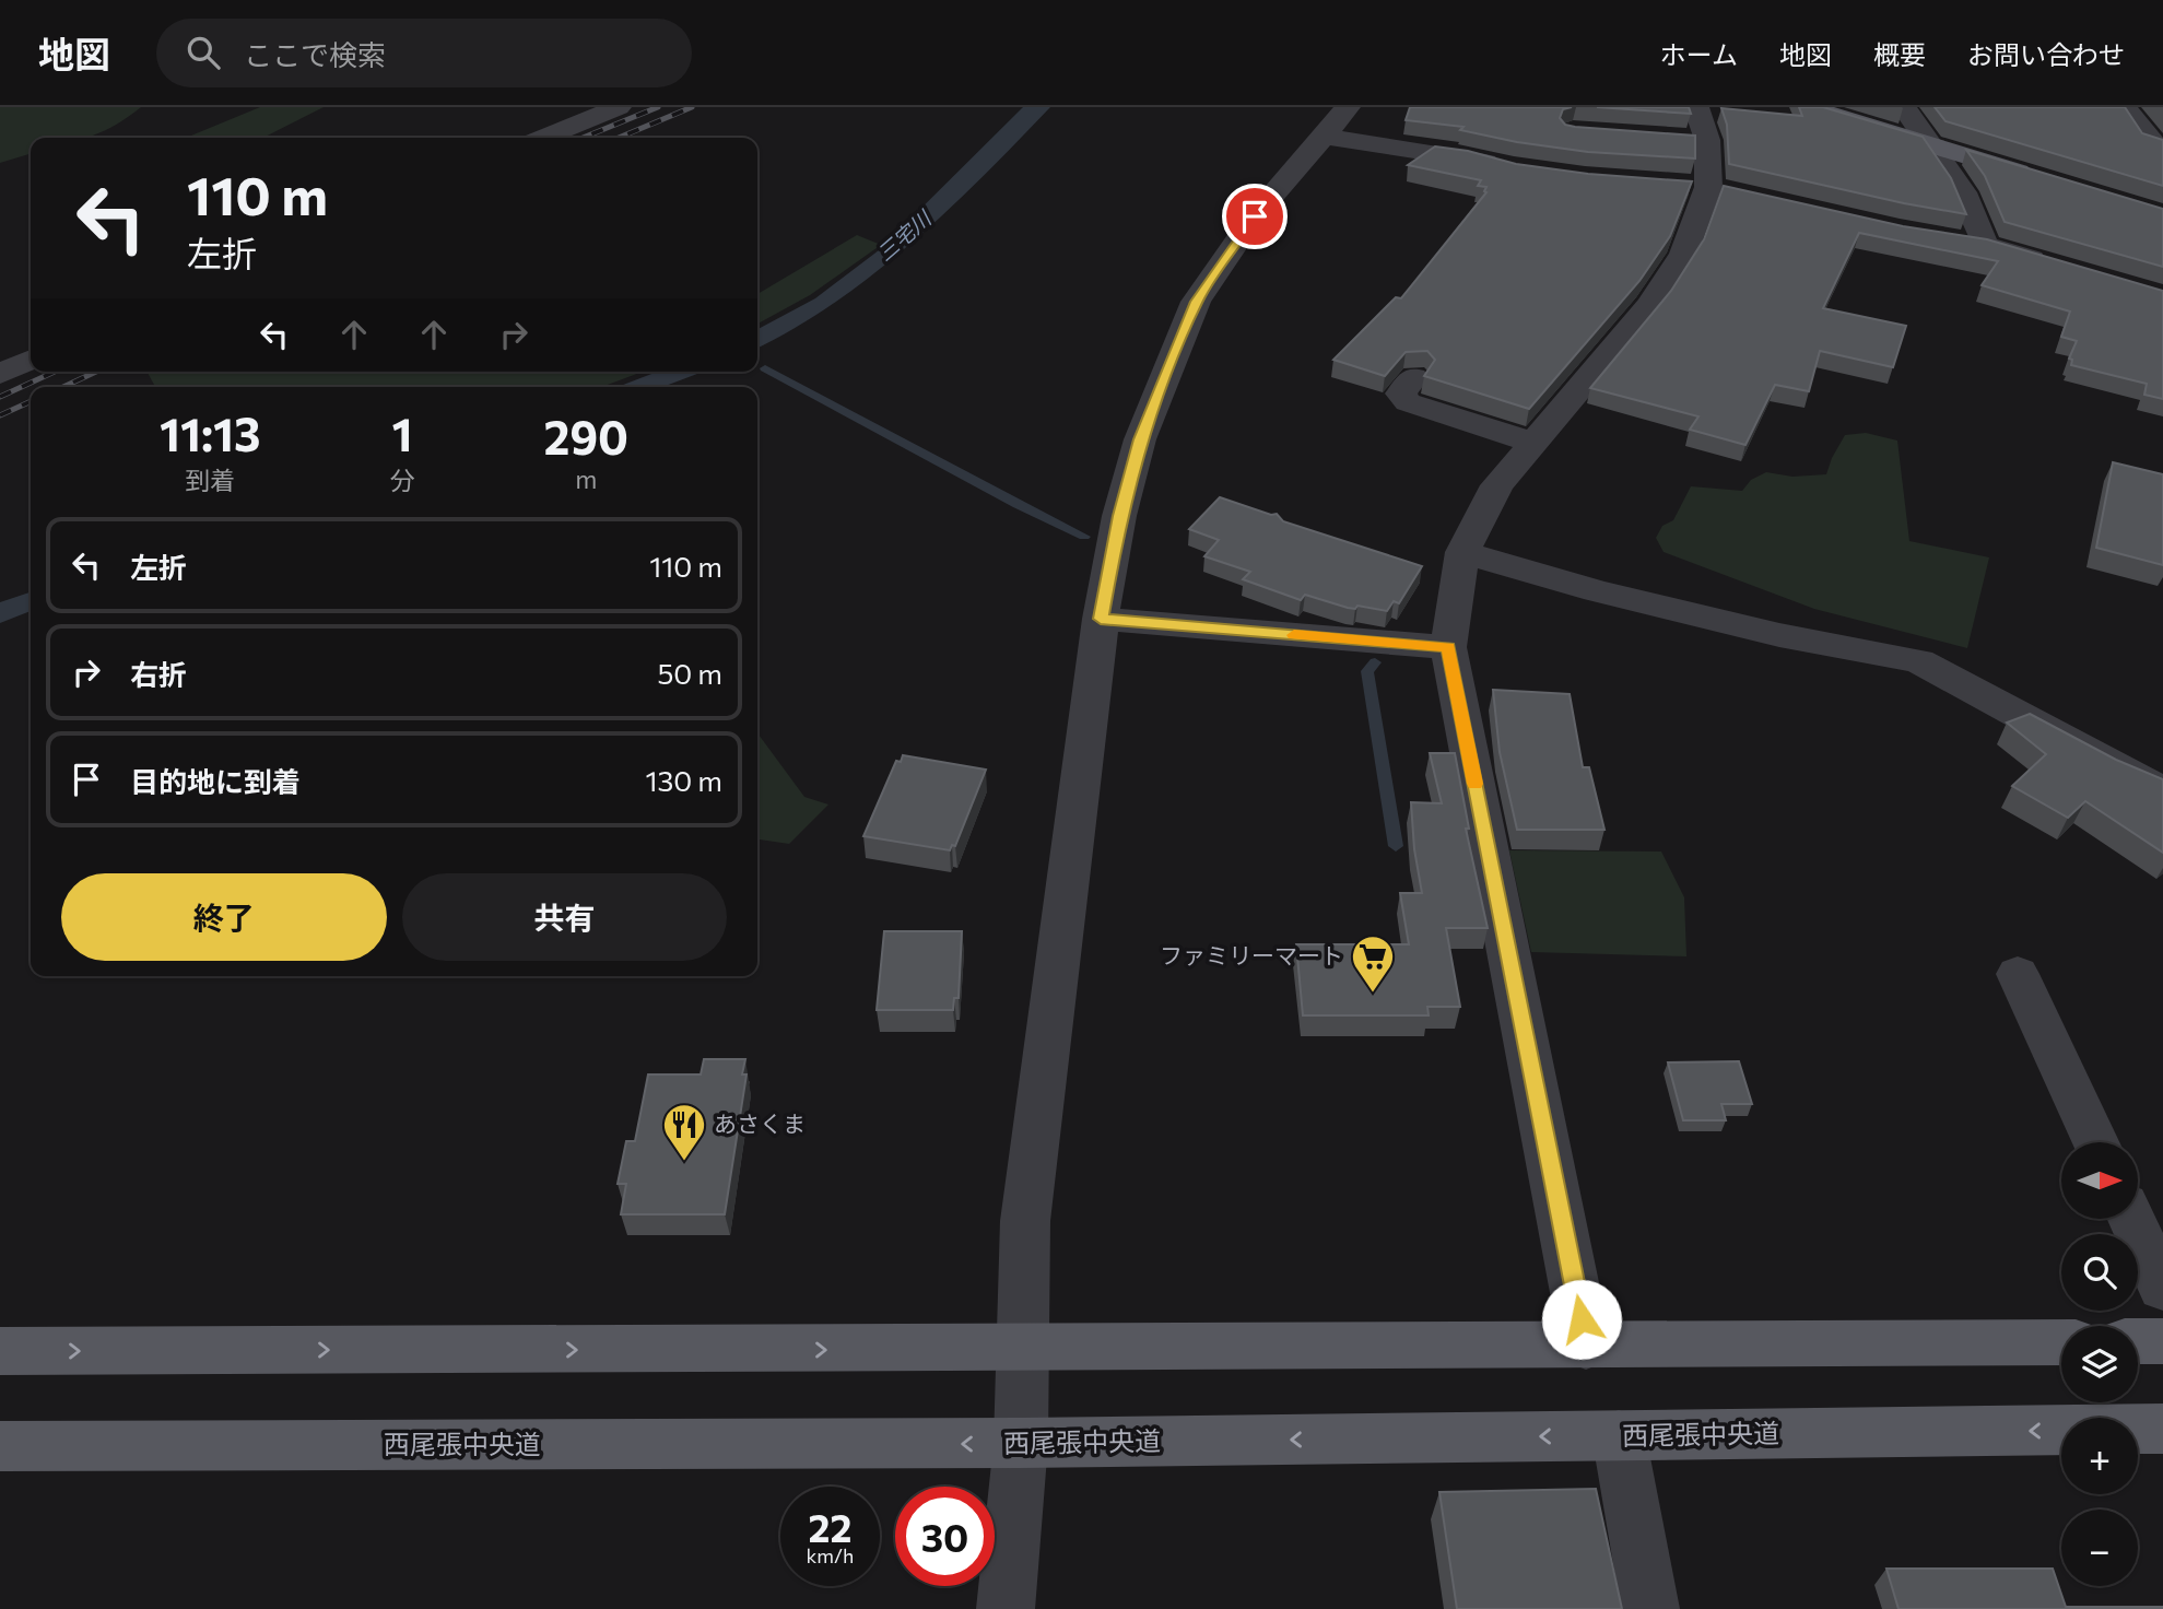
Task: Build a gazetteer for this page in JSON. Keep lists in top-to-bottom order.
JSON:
{
  "streets": {
    "main road": ["西尾張中央道"]
  },
  "water": ["三宅川"],
  "places": {
    "supermarket": ["ファミリーマート"],
    "restaurant": ["あさくま"]
  },
  "north": "right",
  "page": {
    "header": "地図",
    "search": "ここで検索",
    "nav": [
      "ホーム",
      "地図",
      "概要",
      "お問い合わせ"
    ],
    "turn": ["110 m", "左折"],
    "eta": [
      "11:13",
      "到着",
      "1",
      "分",
      "290",
      "m"
    ],
    "list": [
      {
        "name": "左折",
        "value": "110 m"
      },
      {
        "name": "右折",
        "value": "50 m"
      },
      {
        "name": "目的地に到着",
        "value": "130 m"
      }
    ],
    "buttons": ["終了", "共有"],
    "map_buttons": ["+", "−"],
    "speed": "22 km/h",
    "limit": "30"
  }
}
